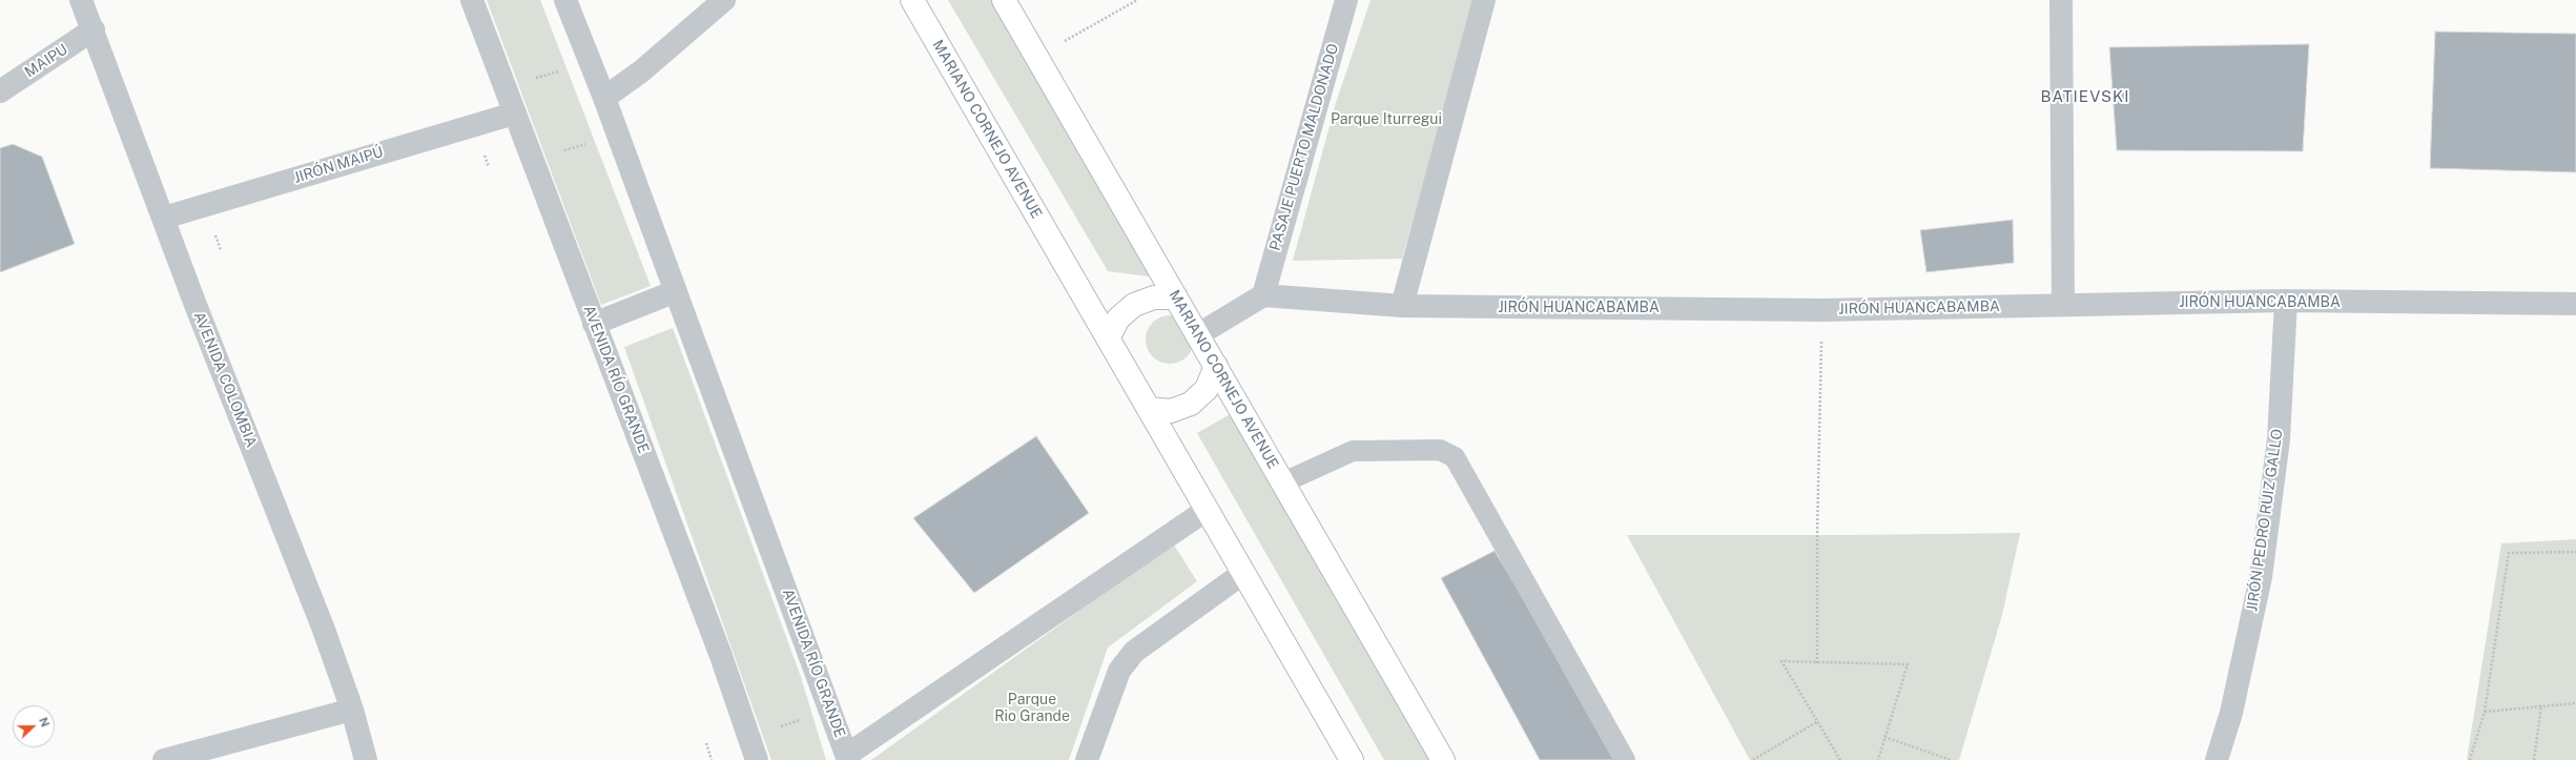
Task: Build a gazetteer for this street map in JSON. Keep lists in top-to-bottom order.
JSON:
{
  "streets": {
    "main road": ["MARIANO CORNEJO AVENUE"],
    "street": [
      "MAIPU",
      "PASAJE PUERTO MALDONADO",
      "JIRÓN MAIPÚ",
      "JIRÓN HUANCABAMBA",
      "AVENIDA COLOMBIA",
      "AVENIDA RÍO GRANDE",
      "JIRÓN PEDRO RUIZ GALLO"
    ]
  },
  "crossings": [
    ["MAIPU", "AVENIDA COLOMBIA"],
    ["PASAJE PUERTO MALDONADO", "JIRÓN HUANCABAMBA"],
    ["JIRÓN MAIPÚ", "AVENIDA COLOMBIA"],
    ["JIRÓN MAIPÚ", "AVENIDA RÍO GRANDE"],
    ["JIRÓN HUANCABAMBA", "JIRÓN PEDRO RUIZ GALLO"]
  ],
  "districts": ["BATIEVSKI"],
  "parks": ["Parque Iturregui", "Parque Rio Grande"],
  "north": "right"
}
